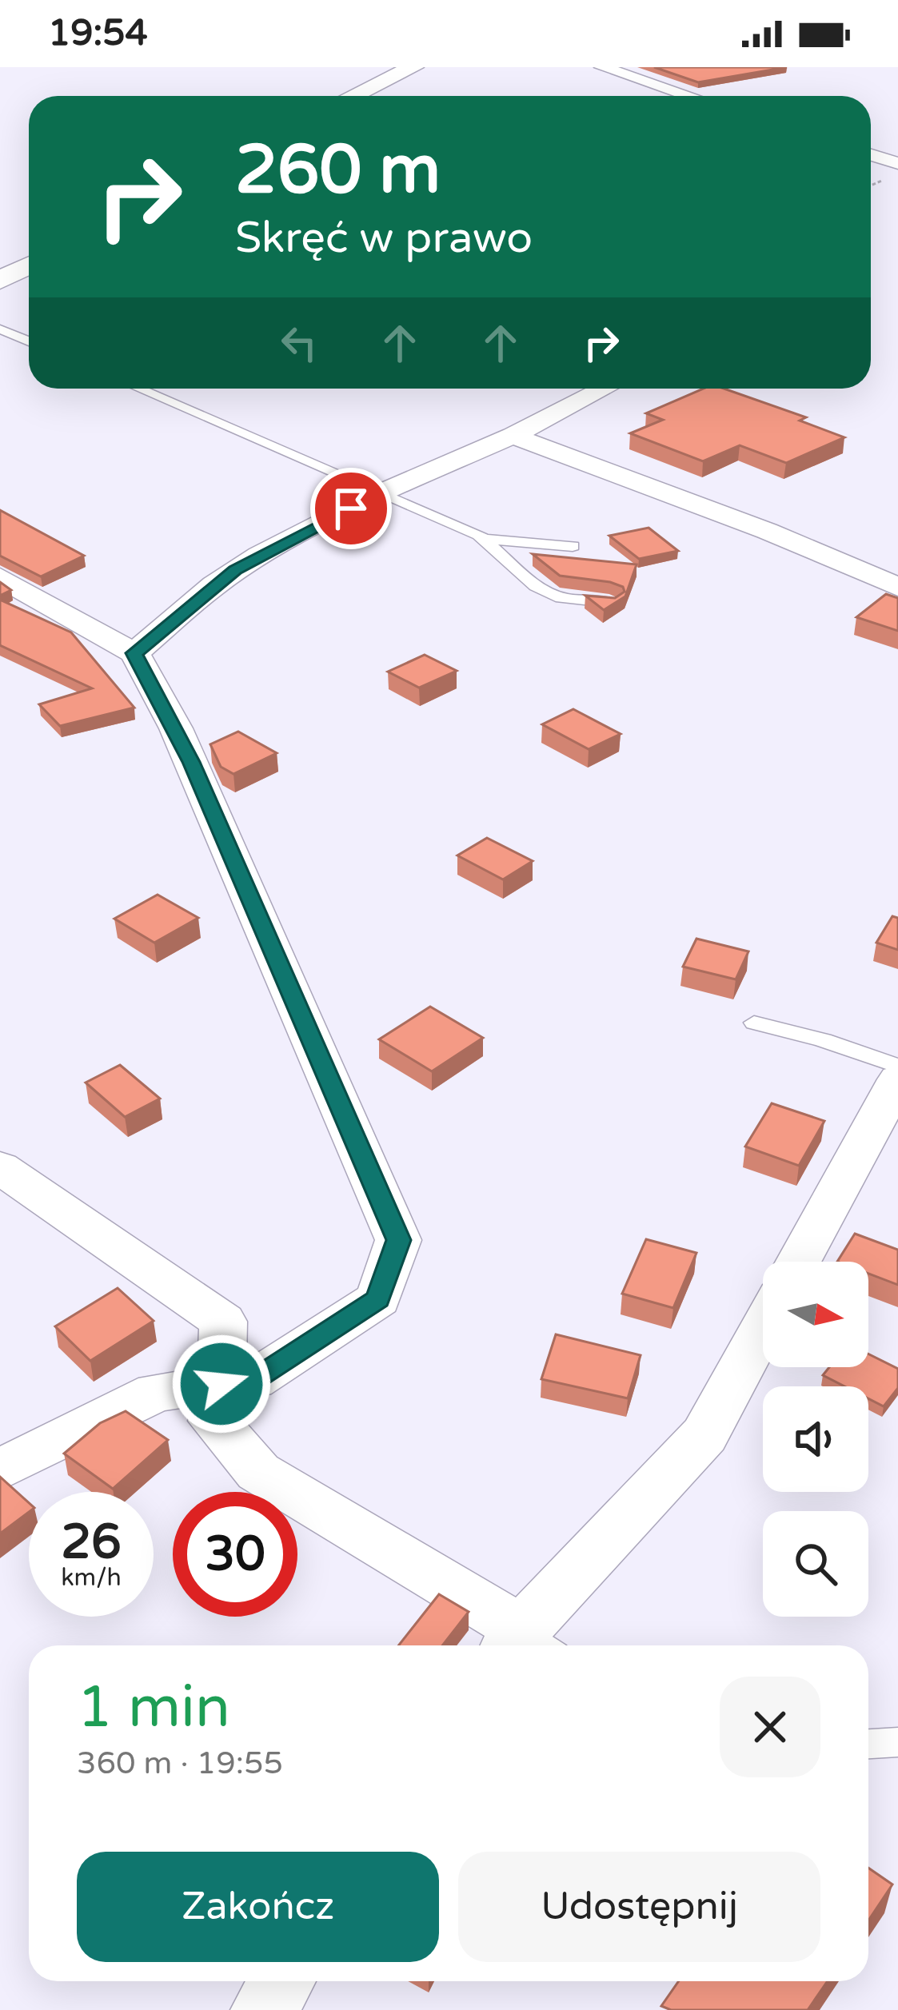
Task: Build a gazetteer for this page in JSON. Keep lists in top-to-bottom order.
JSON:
{
  "north": "right",
  "page": {
    "status": "19:54",
    "turn": ["260 m", "Skręć w prawo"],
    "speed": "26 km/h",
    "limit": "30",
    "heading": ["1 min", "360 m · 19:55"],
    "buttons": ["Zakończ", "Udostępnij"]
  }
}
